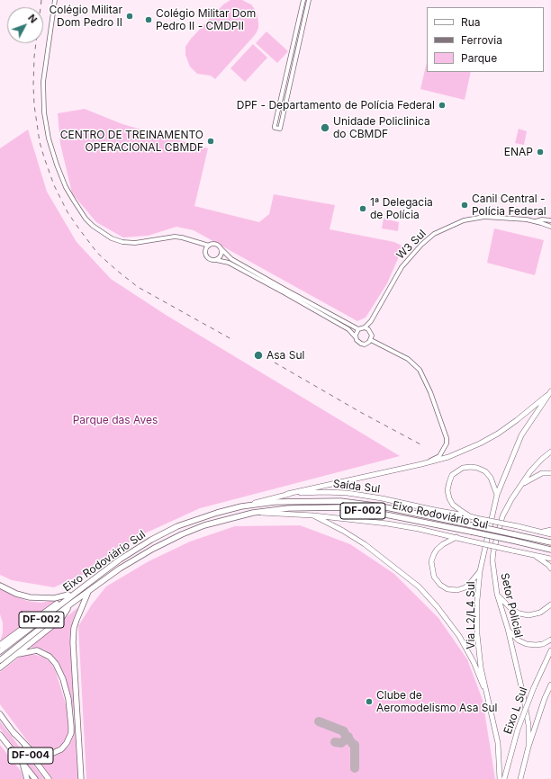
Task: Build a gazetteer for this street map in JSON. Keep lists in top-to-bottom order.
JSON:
{
  "streets": {
    "highway": ["DF-002", "Eixo Rodoviário Sul", "DF-004"],
    "main road": [
      "Saída Sul",
      "Setor Policial",
      "Via L2/L4 Sul",
      "Eixo L Sul"
    ],
    "street": ["W3 Sul"]
  },
  "crossings": [
    ["Saída Sul", "Eixo Rodoviário Sul"]
  ],
  "parks": ["Parque das Aves"],
  "places": [
    "Colégio Militar Dom Pedro II",
    "Colégio Militar Dom Pedro II - CMDPII",
    "DPF - Departamento de Polícia Federal",
    "Unidade Policlinica do CBMDF",
    "CENTRO DE TREINAMENTO OPERACIONAL CBMDF",
    "ENAP",
    "Canil Central - Polícia Federal",
    "1ª Delegacia de Polícia",
    "Asa Sul",
    "Clube de Aeromodelismo Asa Sul"
  ],
  "legend": ["Rua", "Ferrovia", "Parque"],
  "north": "top right"
}
